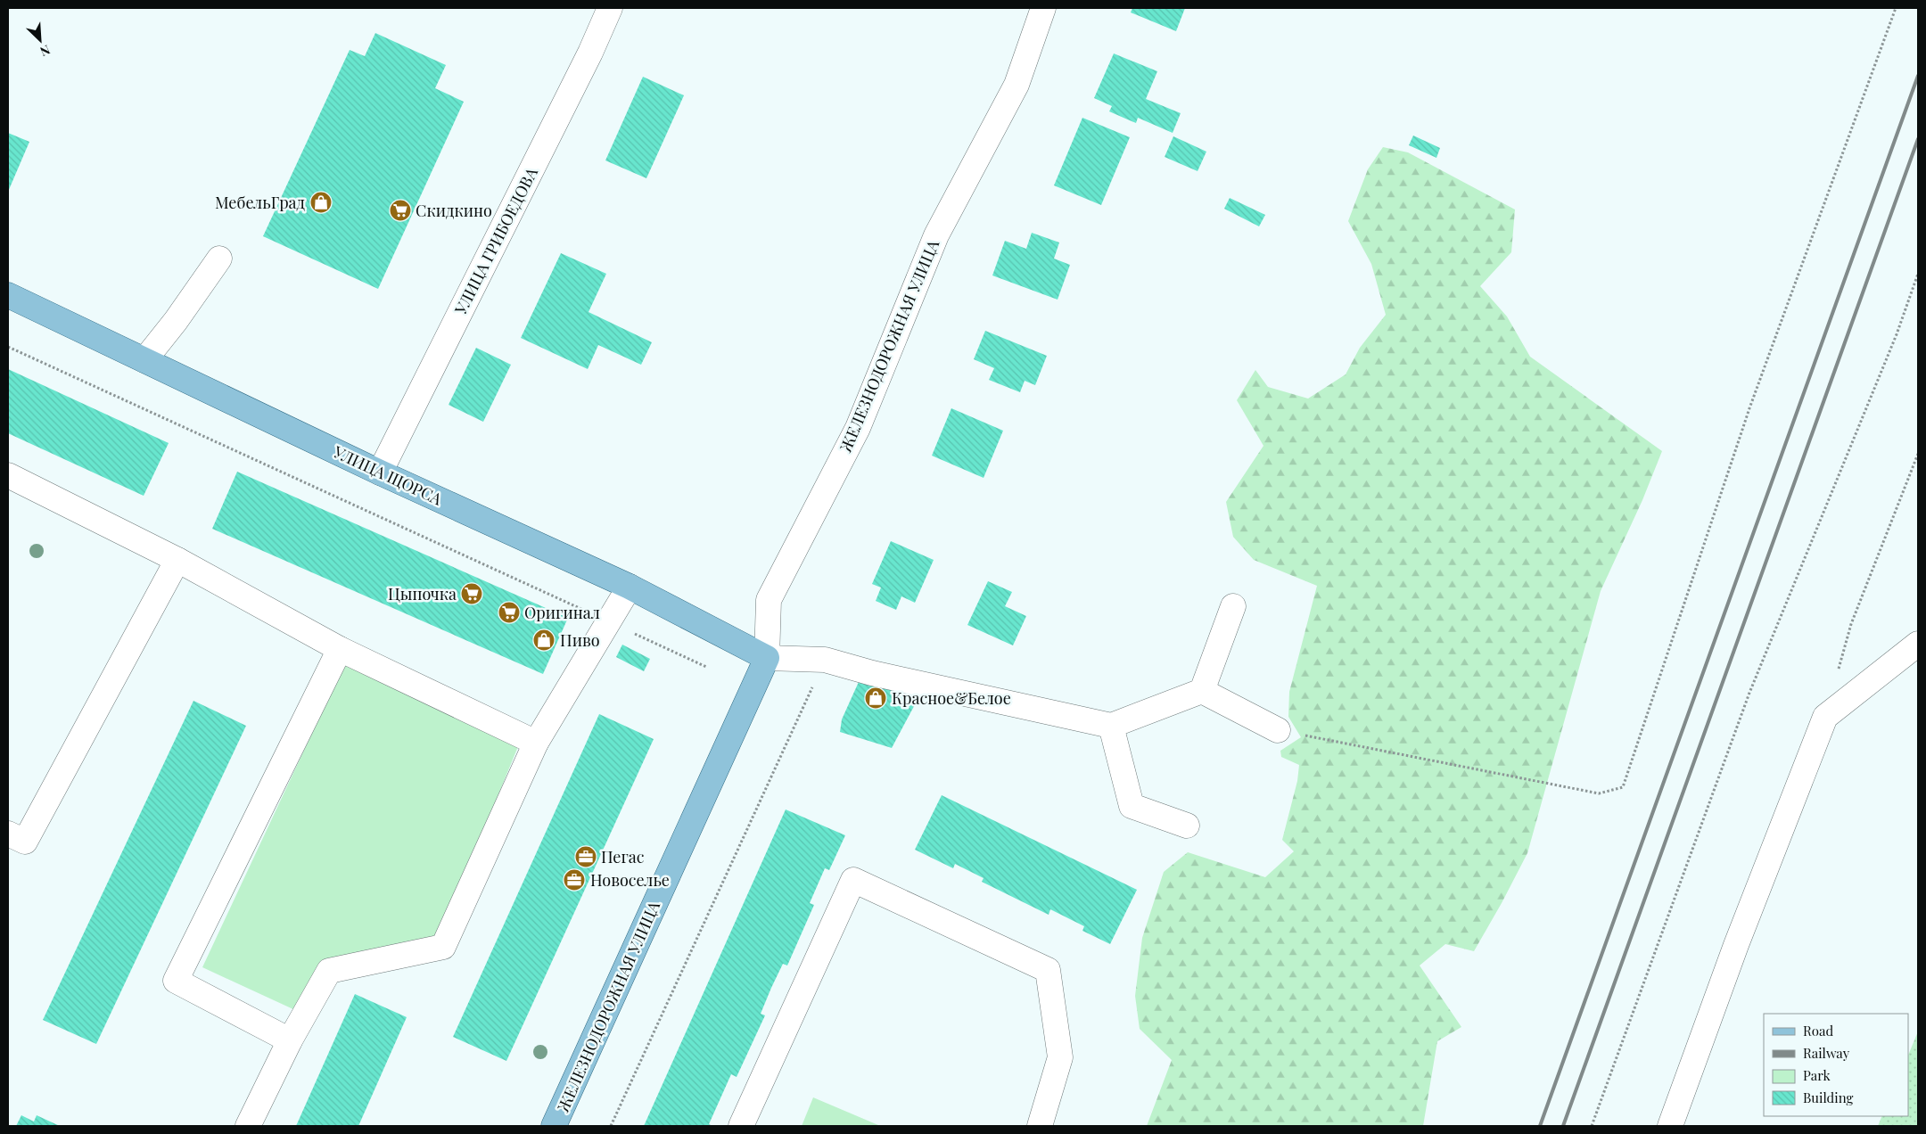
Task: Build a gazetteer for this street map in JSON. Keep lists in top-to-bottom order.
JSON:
{
  "streets": {
    "main road": ["ЖЕЛЕЗНОДОРОЖНАЯ УЛИЦА", "УЛИЦА ЩОРСА"],
    "street": ["УЛИЦА ГРИБОЕДОВА"]
  },
  "crossings": [
    ["УЛИЦА ГРИБОЕДОВА", "УЛИЦА ЩОРСА"],
    ["ЖЕЛЕЗНОДОРОЖНАЯ УЛИЦА", "УЛИЦА ЩОРСА"]
  ],
  "places": {
    "shop": ["МебельГрад", "Пиво", "Красное&Белое"],
    "supermarket": ["Скидкино", "Цыпочка", "Оригинал"],
    "office": ["Пегас", "Новоселье"]
  },
  "legend": [
    "Road",
    "Railway",
    "Park",
    "Building"
  ],
  "north": "bottom right"
}
